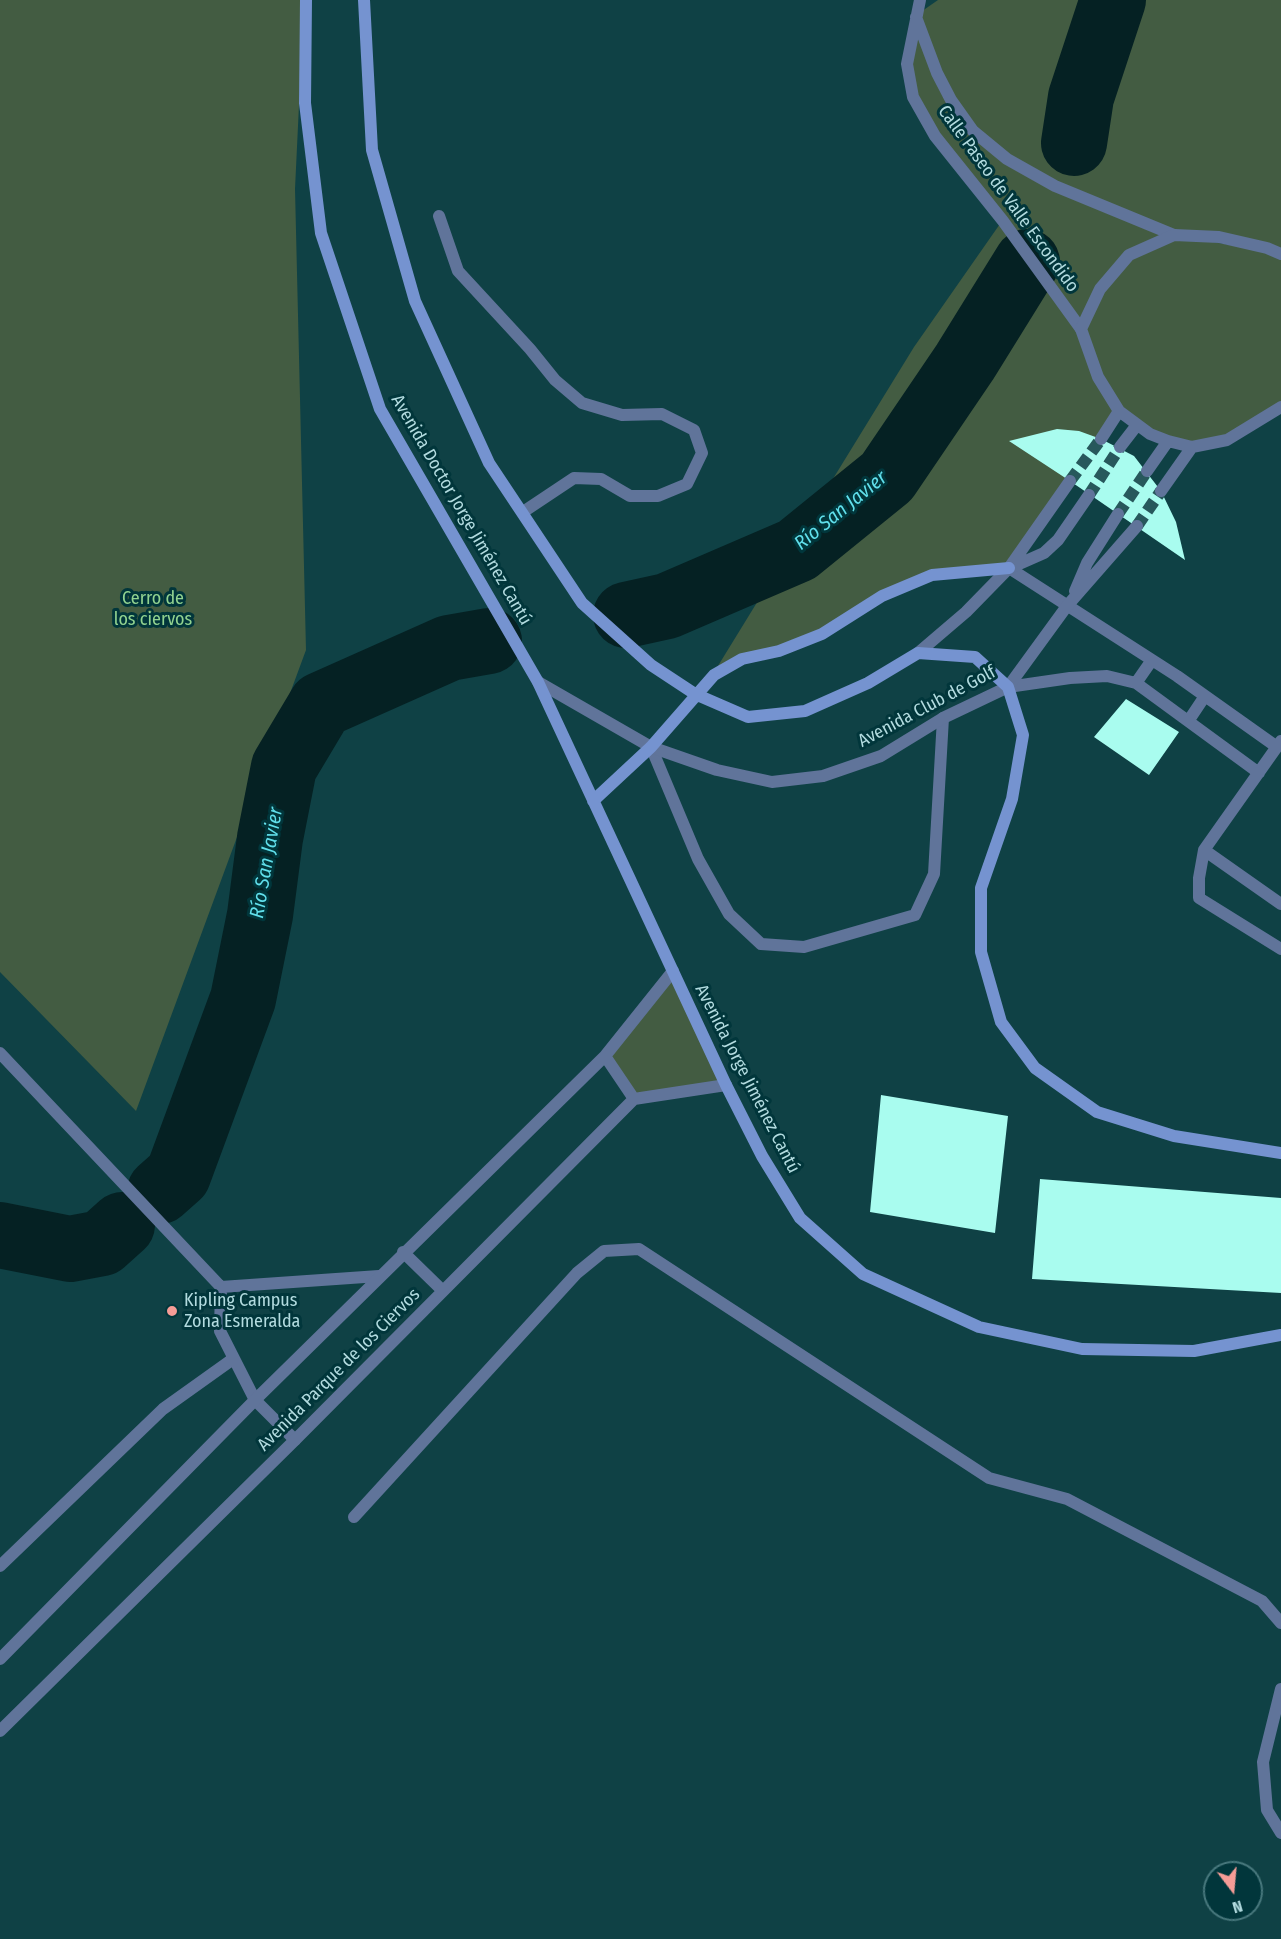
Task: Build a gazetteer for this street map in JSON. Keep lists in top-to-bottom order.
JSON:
{
  "streets": {
    "main road": ["Avenida Doctor Jorge Jiménez Cantú", "Avenida Jorge Jiménez Cantú"],
    "street": ["Calle Paseo de Valle Escondido", "Avenida Club de Golf", "Avenida Parque de los Ciervos"]
  },
  "crossings": [
    ["Avenida Doctor Jorge Jiménez Cantú", "Avenida Club de Golf"],
    ["Avenida Doctor Jorge Jiménez Cantú", "Avenida Jorge Jiménez Cantú"],
    ["Avenida Club de Golf", "Avenida Jorge Jiménez Cantú"],
    ["Avenida Jorge Jiménez Cantú", "Avenida Parque de los Ciervos"]
  ],
  "water": ["Río San Javier"],
  "parks": ["Cerro de los ciervos"],
  "places": ["Kipling Campus Zona Esmeralda"],
  "north": "bottom"
}
